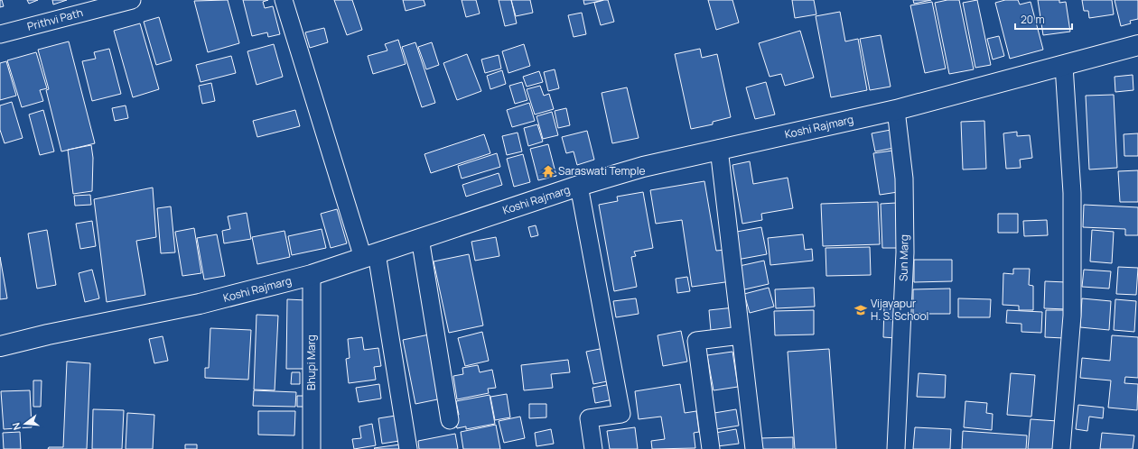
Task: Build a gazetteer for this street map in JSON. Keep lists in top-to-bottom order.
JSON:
{
  "streets": {
    "main road": ["Koshi Rajmarg"],
    "street": ["Prithvi Path", "Sun Marg", "Bhupi Marg"]
  },
  "crossings": [
    ["Koshi Rajmarg", "Sun Marg"],
    ["Koshi Rajmarg", "Bhupi Marg"]
  ],
  "places": {
    "temple": ["Saraswati Temple"],
    "school or university": ["Vijayapur H. S. School"]
  },
  "scale_bar": "20 m",
  "north": "left"
}
